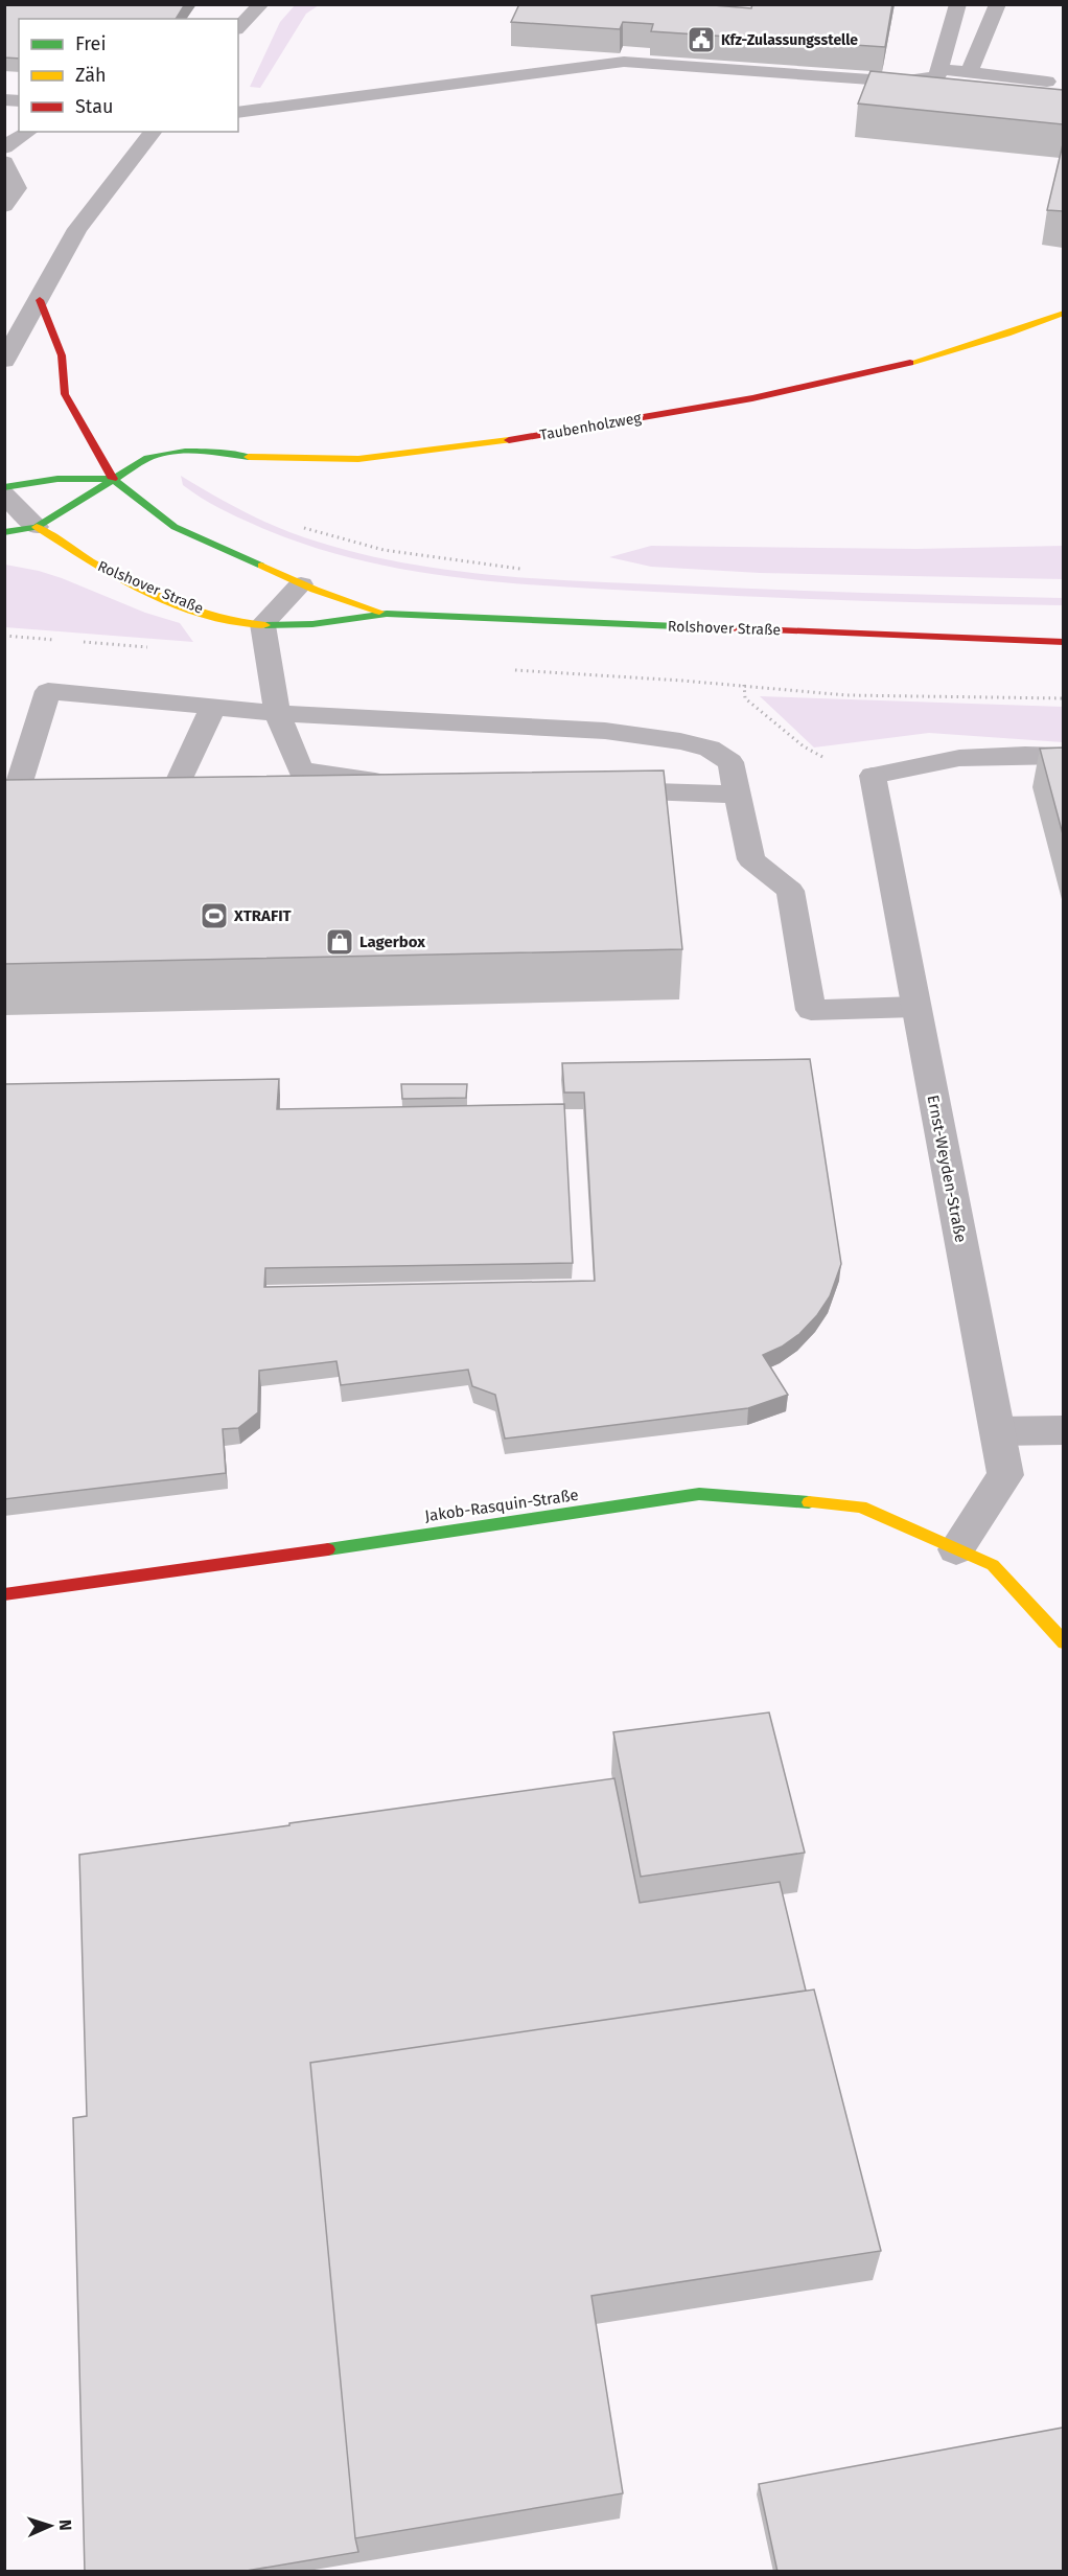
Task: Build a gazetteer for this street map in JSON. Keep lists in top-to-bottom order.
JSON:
{
  "streets": {
    "street": [
      "Taubenholzweg",
      "Rolshover Straße",
      "Ernst-Weyden-Straße",
      "Jakob-Rasquin-Straße"
    ]
  },
  "crossings": [
    ["Taubenholzweg", "Rolshover Straße"],
    ["Ernst-Weyden-Straße", "Jakob-Rasquin-Straße"]
  ],
  "places": {
    "public building": ["Kfz-Zulassungsstelle"],
    "sports": ["XTRAFIT"],
    "shop": ["Lagerbox"]
  },
  "legend": ["Frei", "Zäh", "Stau"],
  "north": "right"
}
